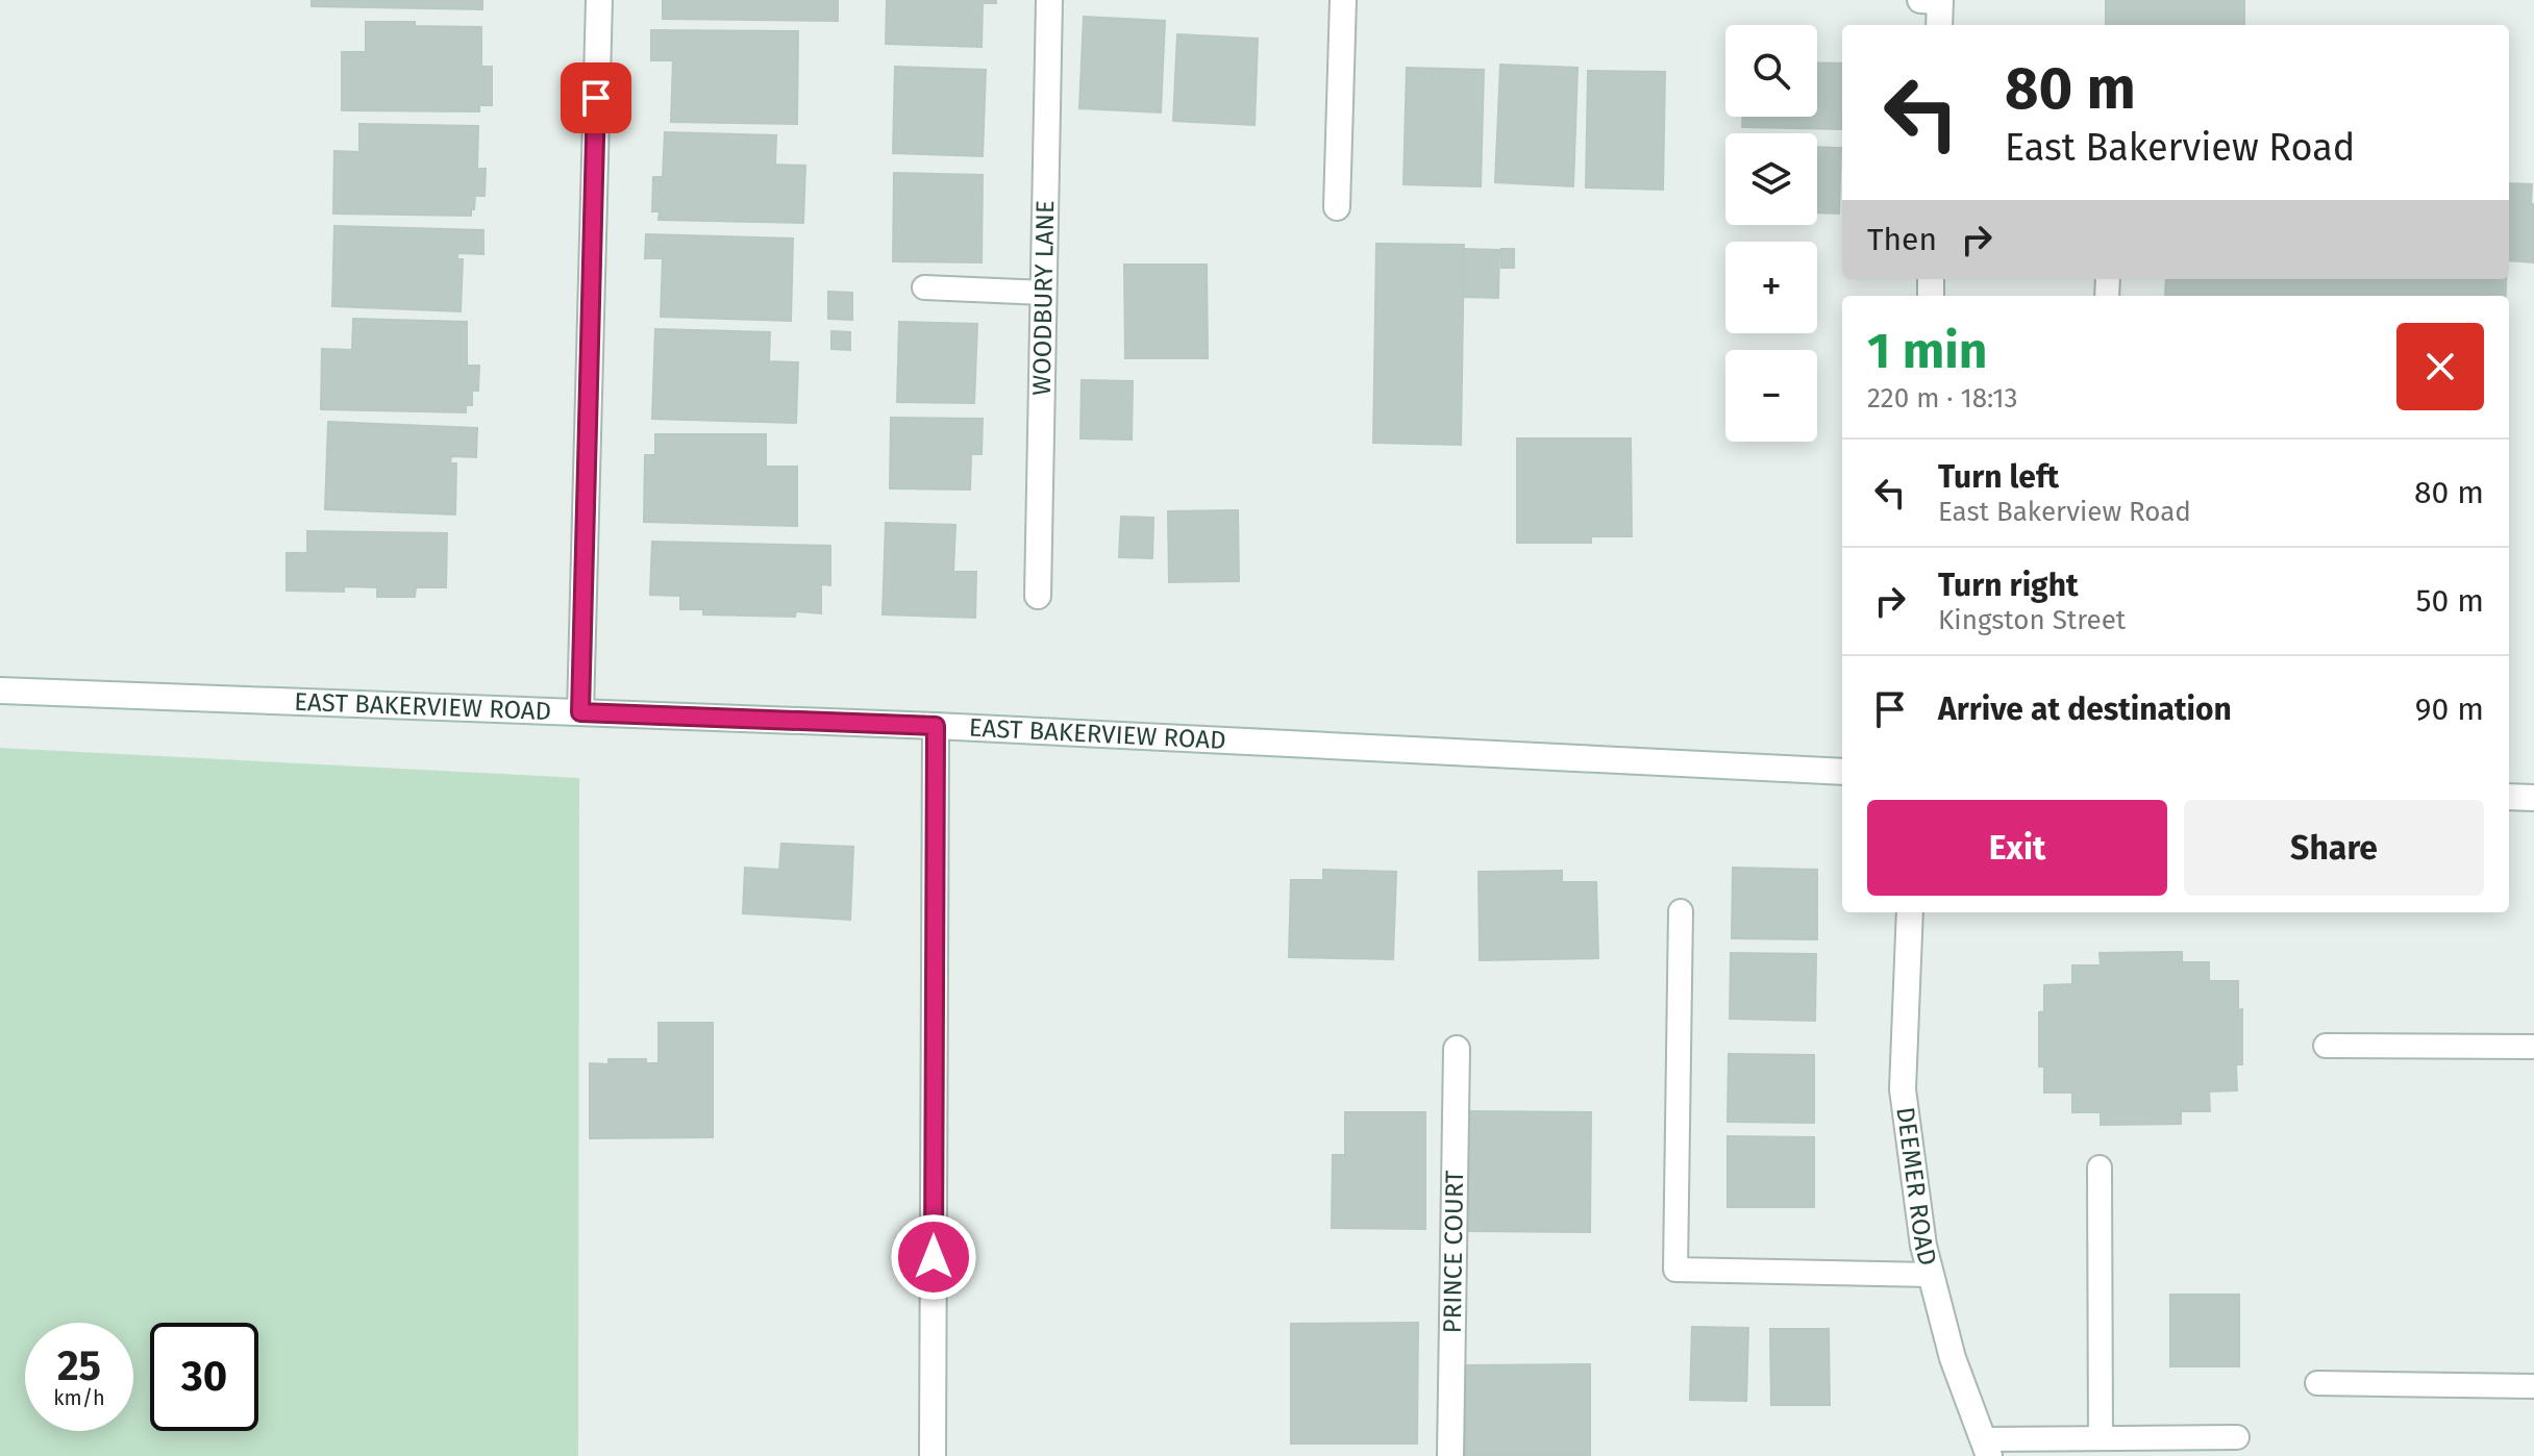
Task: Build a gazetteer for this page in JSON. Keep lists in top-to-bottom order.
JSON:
{
  "streets": {
    "street": [
      "WOODBURY LANE",
      "EAST BAKERVIEW ROAD",
      "DEEMER ROAD",
      "PRINCE COURT"
    ]
  },
  "page": {
    "map_buttons": ["+", "−"],
    "turn": ["80 m", "East Bakerview Road"],
    "then": "Then",
    "heading": ["1 min", "220 m · 18:13"],
    "list": [
      {
        "name": "Turn left",
        "note": "East Bakerview Road",
        "value": "80 m"
      },
      {
        "name": "Turn right",
        "note": "Kingston Street",
        "value": "50 m"
      },
      {
        "name": "Arrive at destination",
        "value": "90 m"
      }
    ],
    "buttons": ["Exit", "Share"],
    "speed": "25 km/h",
    "limit": "30"
  }
}
